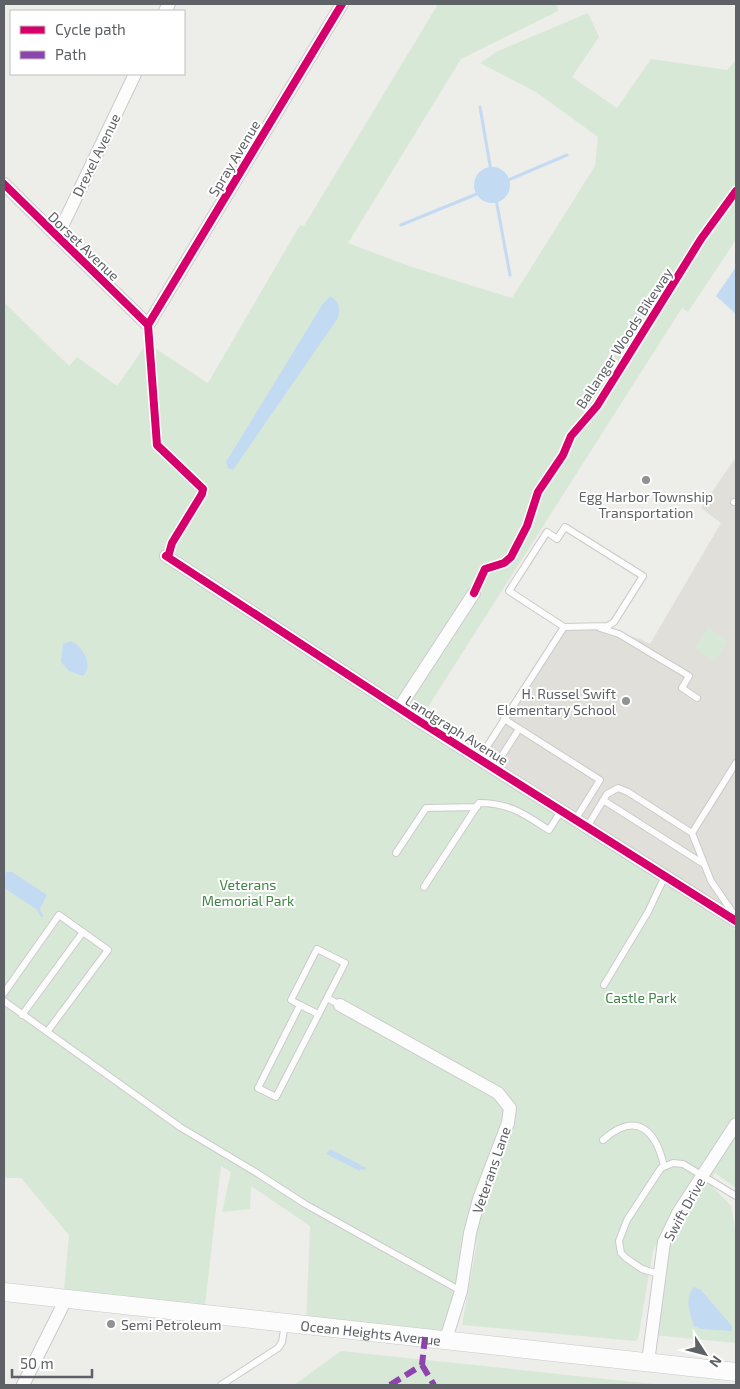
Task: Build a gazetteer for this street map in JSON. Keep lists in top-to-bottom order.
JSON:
{
  "streets": {
    "main road": ["Ocean Heights Avenue"],
    "street": [
      "Drexel Avenue",
      "Spray Avenue",
      "Dorset Avenue",
      "Landgraph Avenue",
      "Veterans Lane",
      "Swift Drive"
    ],
    "cycle path": ["Ballanger Woods Bikeway"]
  },
  "crossings": [
    ["Drexel Avenue", "Dorset Avenue"],
    ["Spray Avenue", "Dorset Avenue"],
    ["Veterans Lane", "Ocean Heights Avenue"],
    ["Swift Drive", "Ocean Heights Avenue"]
  ],
  "parks": ["Veterans Memorial Park", "Castle Park"],
  "places": ["Egg Harbor Township Transportation", "H. Russel Swift Elementary School", "Semi Petroleum"],
  "legend": ["Cycle path", "Path"],
  "scale_bar": "50 m",
  "north": "bottom right"
}
